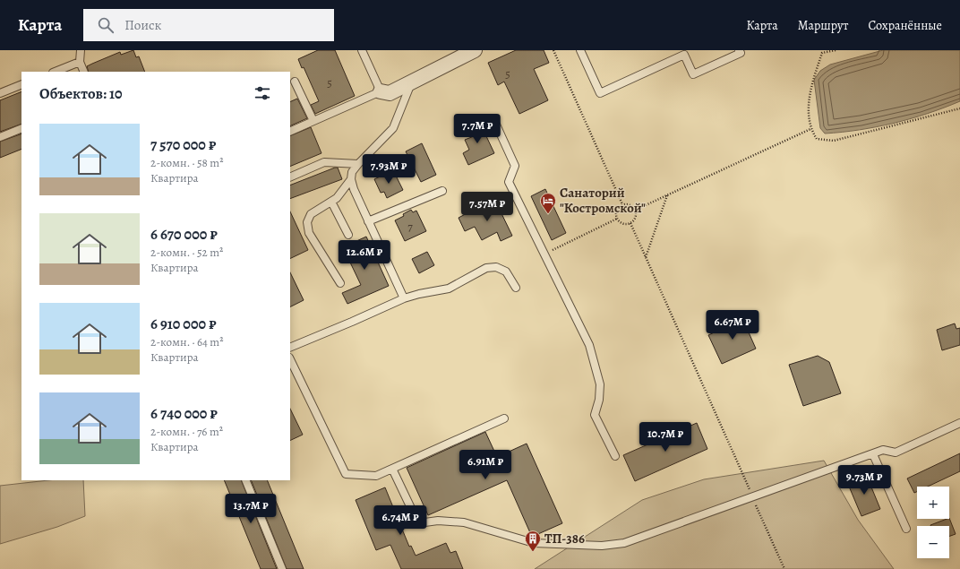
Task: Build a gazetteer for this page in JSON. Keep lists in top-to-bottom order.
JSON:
{
  "places": {
    "hotel": ["Санаторий \"Костромской\""],
    "building": ["ТП-386"]
  },
  "house_numbers": ["5", "5", "7"],
  "page": {
    "header": "Карта",
    "search": "Поиск",
    "nav": ["Карта", "Маршрут", "Сохранённые"],
    "heading": "Объектов: 10",
    "price": [
      "7.7M ₽",
      "7.93M ₽",
      "7.57M ₽",
      "12.6M ₽",
      "6.67M ₽",
      "10.7M ₽",
      "6.91M ₽",
      "9.73M ₽",
      "13.7M ₽",
      "6.74M ₽"
    ],
    "list": [
      {
        "name": "7 570 000 ₽",
        "note": "2-комн. · 58 m² · Квартира"
      },
      {
        "name": "6 670 000 ₽",
        "note": "2-комн. · 52 m² · Квартира"
      },
      {
        "name": "6 910 000 ₽",
        "note": "2-комн. · 64 m² · Квартира"
      },
      {
        "name": "6 740 000 ₽",
        "note": "2-комн. · 76 m² · Квартира"
      }
    ],
    "map_buttons": ["+", "−"]
  }
}
